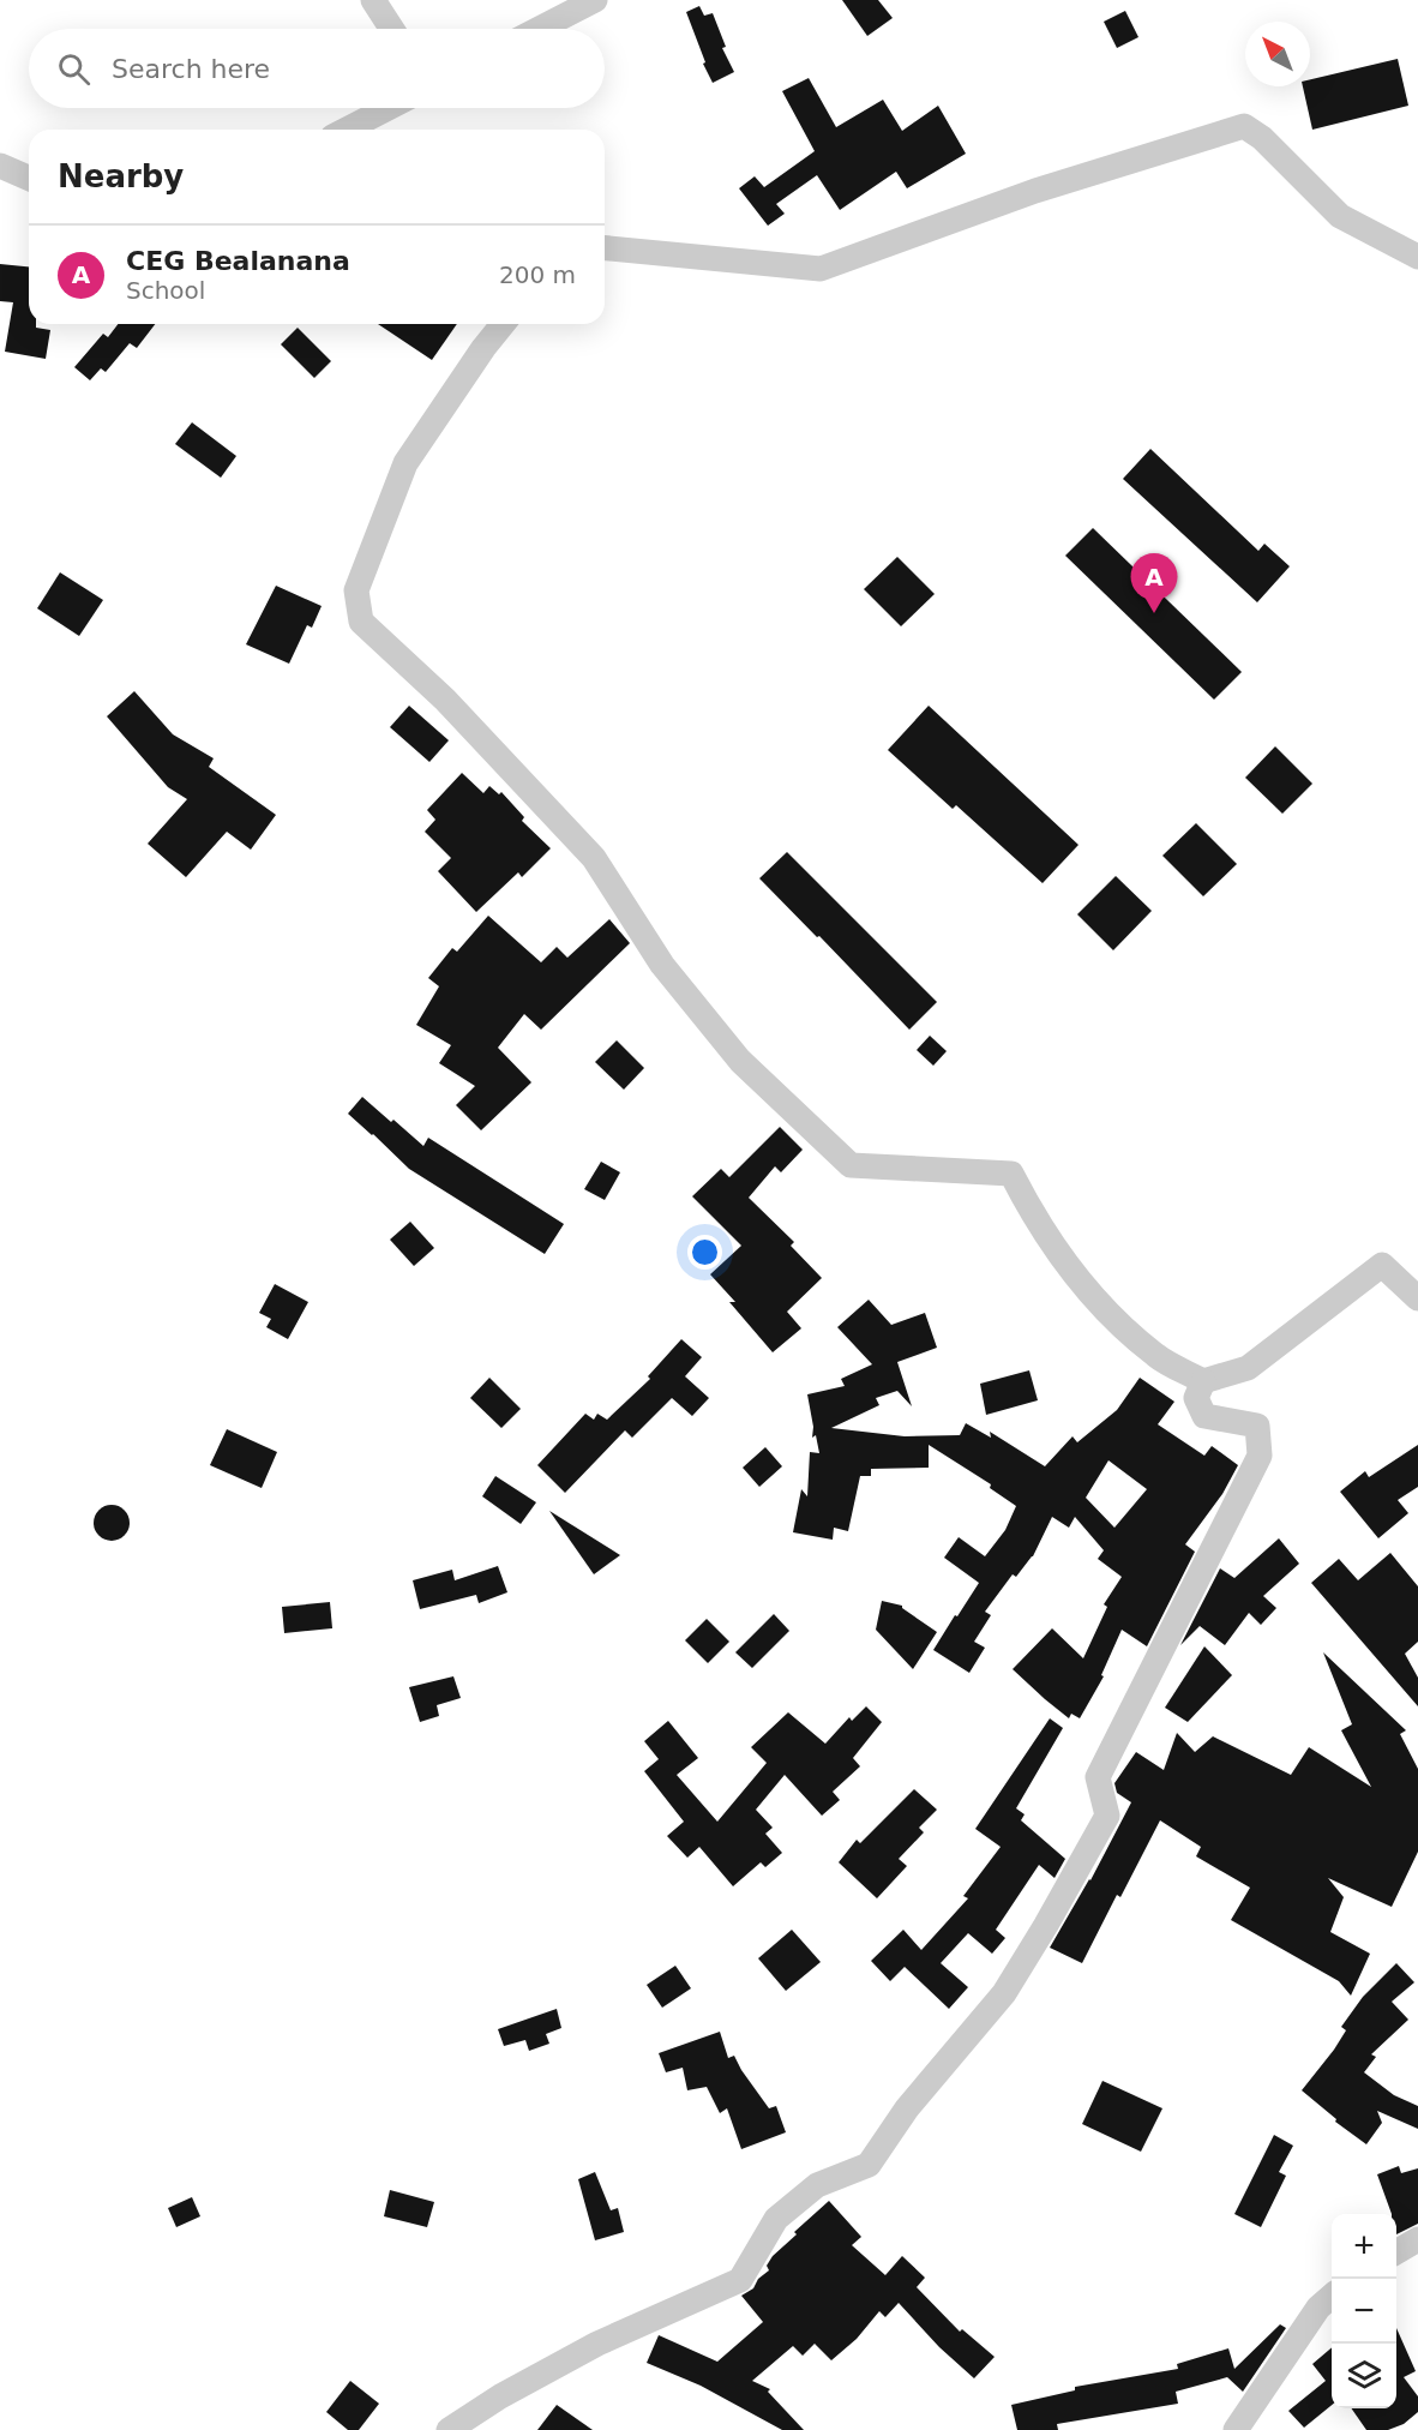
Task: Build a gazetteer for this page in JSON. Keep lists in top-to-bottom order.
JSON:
{
  "north": "top left",
  "page": {
    "search": "Search here",
    "heading": "Nearby",
    "list": [
      {
        "mark": "A",
        "name": "CEG Bealanana",
        "note": "School",
        "value": "200 m"
      }
    ],
    "pins": "A",
    "map_buttons": ["+", "−"]
  }
}
